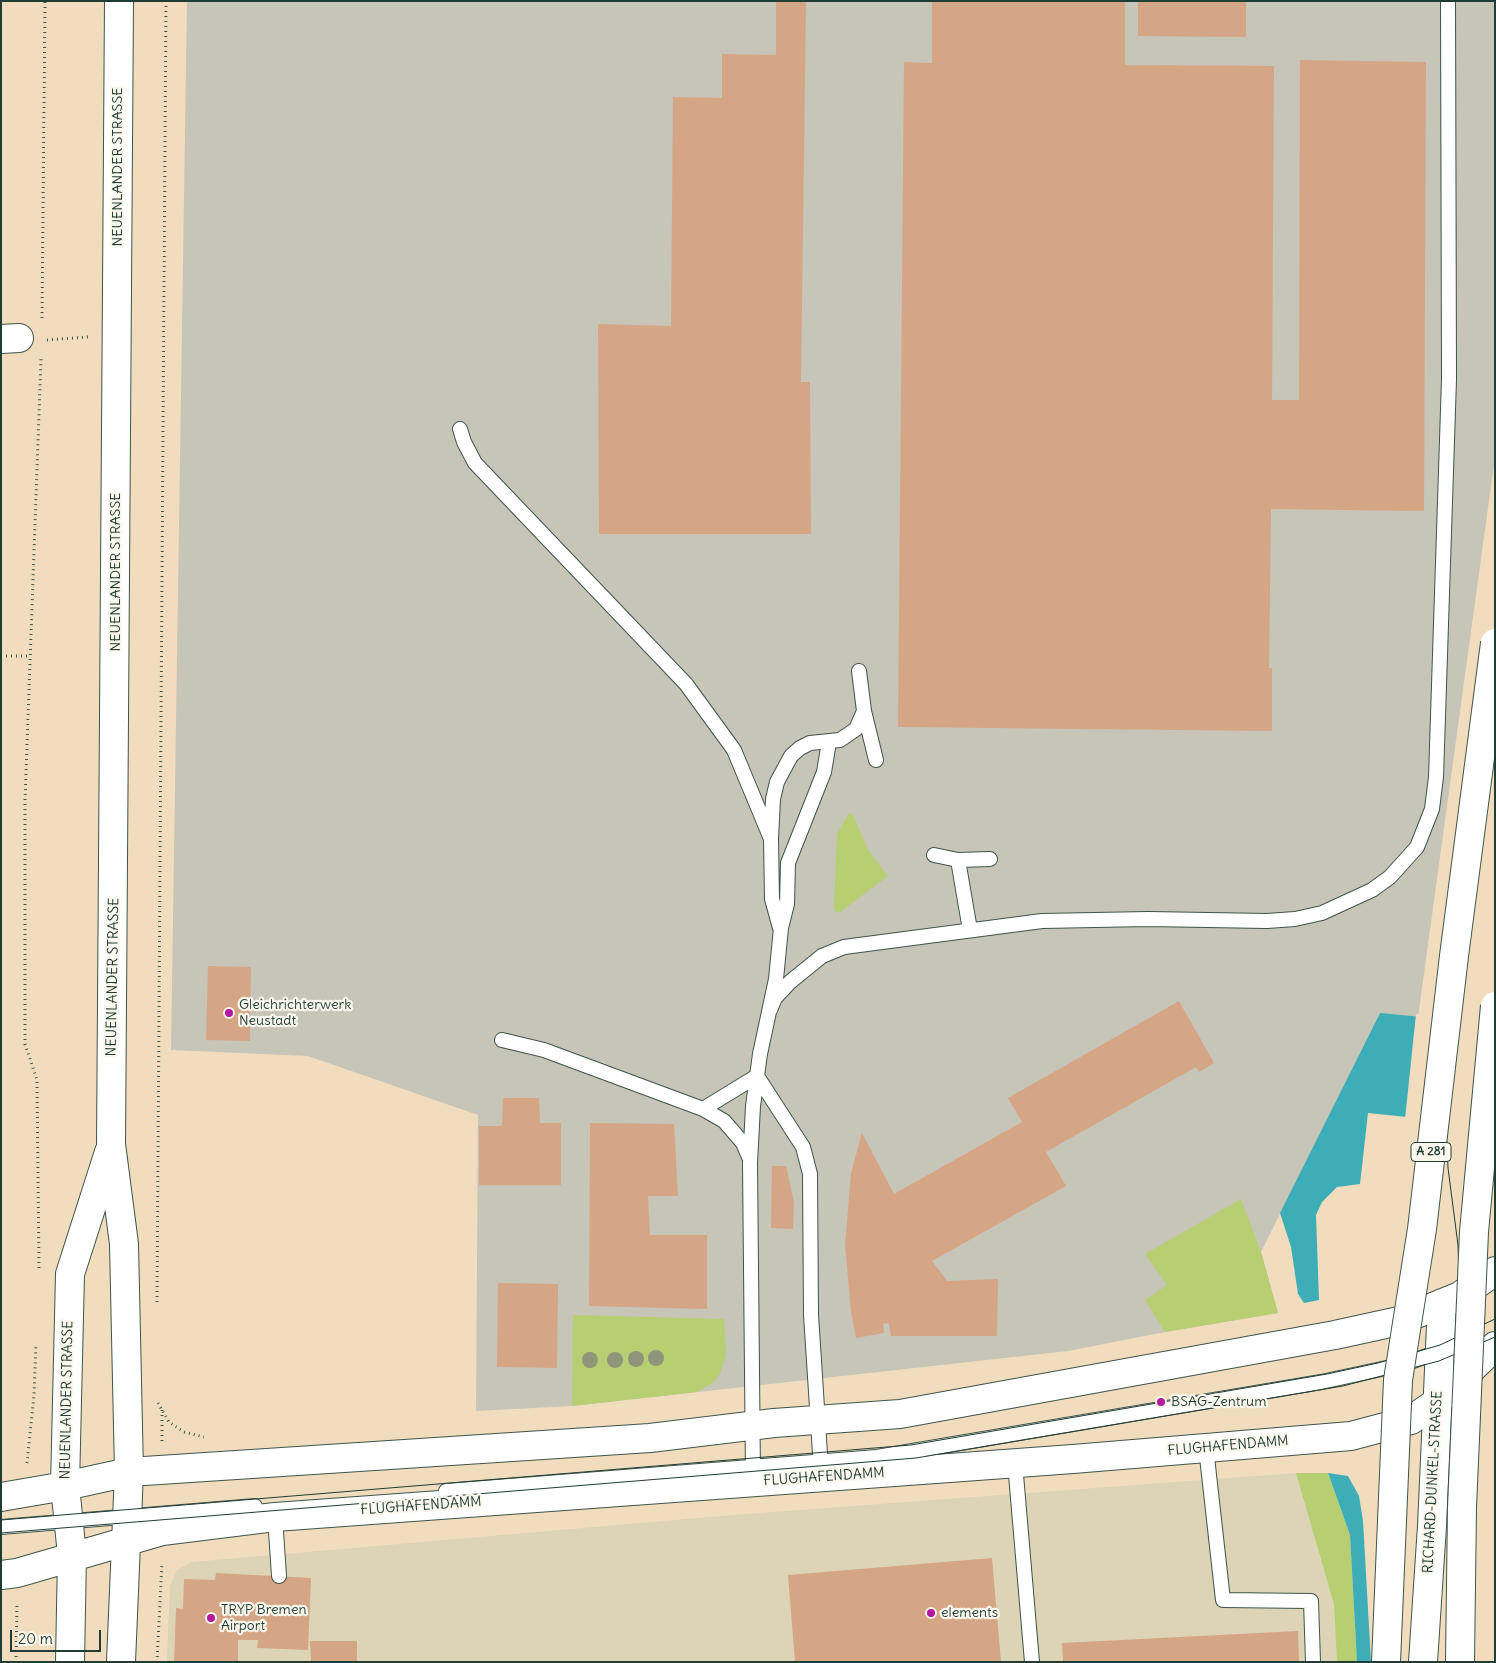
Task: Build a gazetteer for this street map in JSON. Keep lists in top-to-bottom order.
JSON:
{
  "streets": {
    "main road": [
      "NEUENLANDER STRASSE",
      "A 281",
      "FLUGHAFENDAMM",
      "RICHARD-DUNKEL-STRASSE"
    ]
  },
  "crossings": [
    ["NEUENLANDER STRASSE", "FLUGHAFENDAMM"],
    ["FLUGHAFENDAMM", "RICHARD-DUNKEL-STRASSE"]
  ],
  "places": [
    "Gleichrichterwerk Neustadt",
    "BSAG-Zentrum",
    "elements",
    "TRYP Bremen Airport"
  ],
  "scale_bar": "20 m"
}
